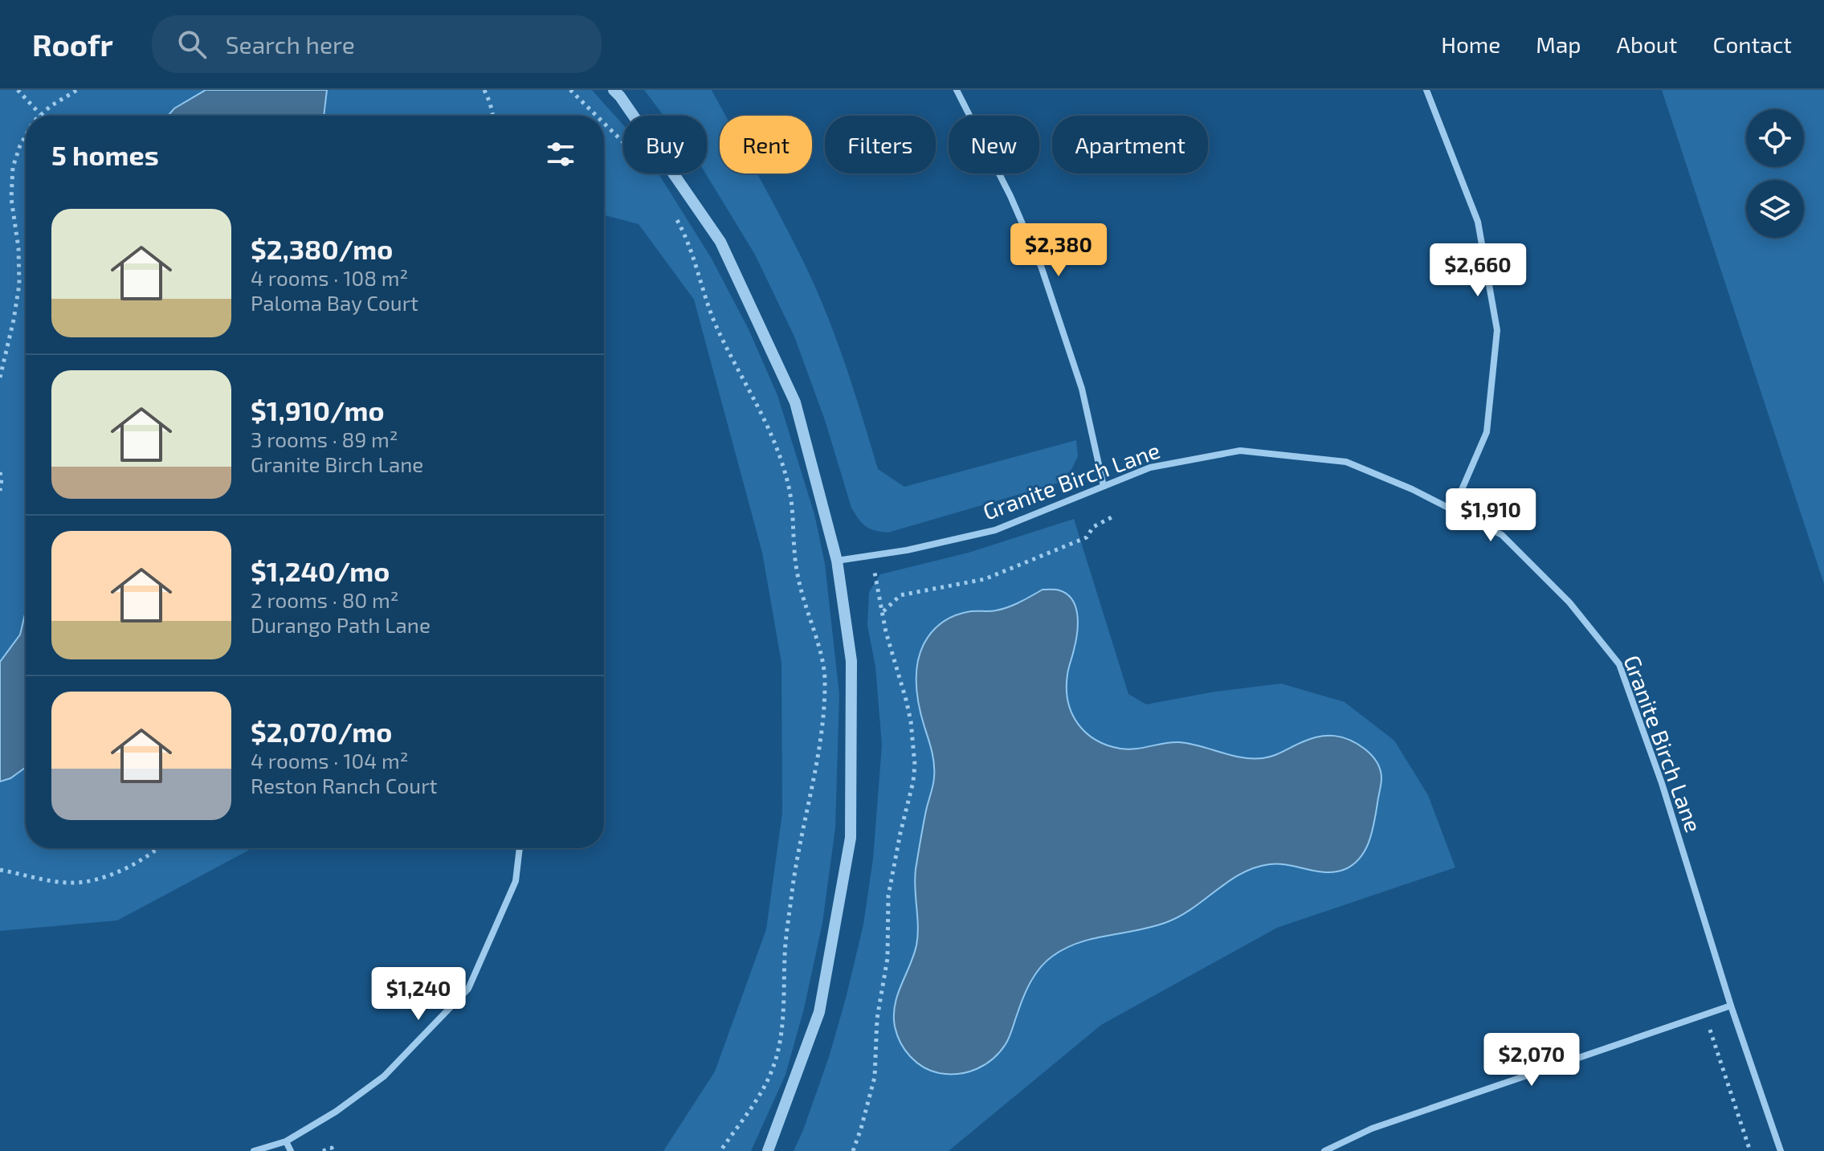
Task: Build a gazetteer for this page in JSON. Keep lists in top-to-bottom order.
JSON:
{
  "streets": {
    "street": ["Granite Birch Lane"]
  },
  "page": {
    "header": "Roofr",
    "search": "Search here",
    "nav": [
      "Home",
      "Map",
      "About",
      "Contact"
    ],
    "chip": [
      "Buy",
      "Rent",
      "Filters",
      "New",
      "Apartment"
    ],
    "heading": "5 homes",
    "list": [
      {
        "name": "$2,380/mo",
        "note": "4 rooms · 108 m² · Paloma Bay Court"
      },
      {
        "name": "$1,910/mo",
        "note": "3 rooms · 89 m² · Granite Birch Lane"
      },
      {
        "name": "$1,240/mo",
        "note": "2 rooms · 80 m² · Durango Path Lane"
      },
      {
        "name": "$2,070/mo",
        "note": "4 rooms · 104 m² · Reston Ranch Court"
      }
    ],
    "price": [
      "$2,380",
      "$2,660",
      "$1,910",
      "$1,240",
      "$2,070"
    ]
  }
}
